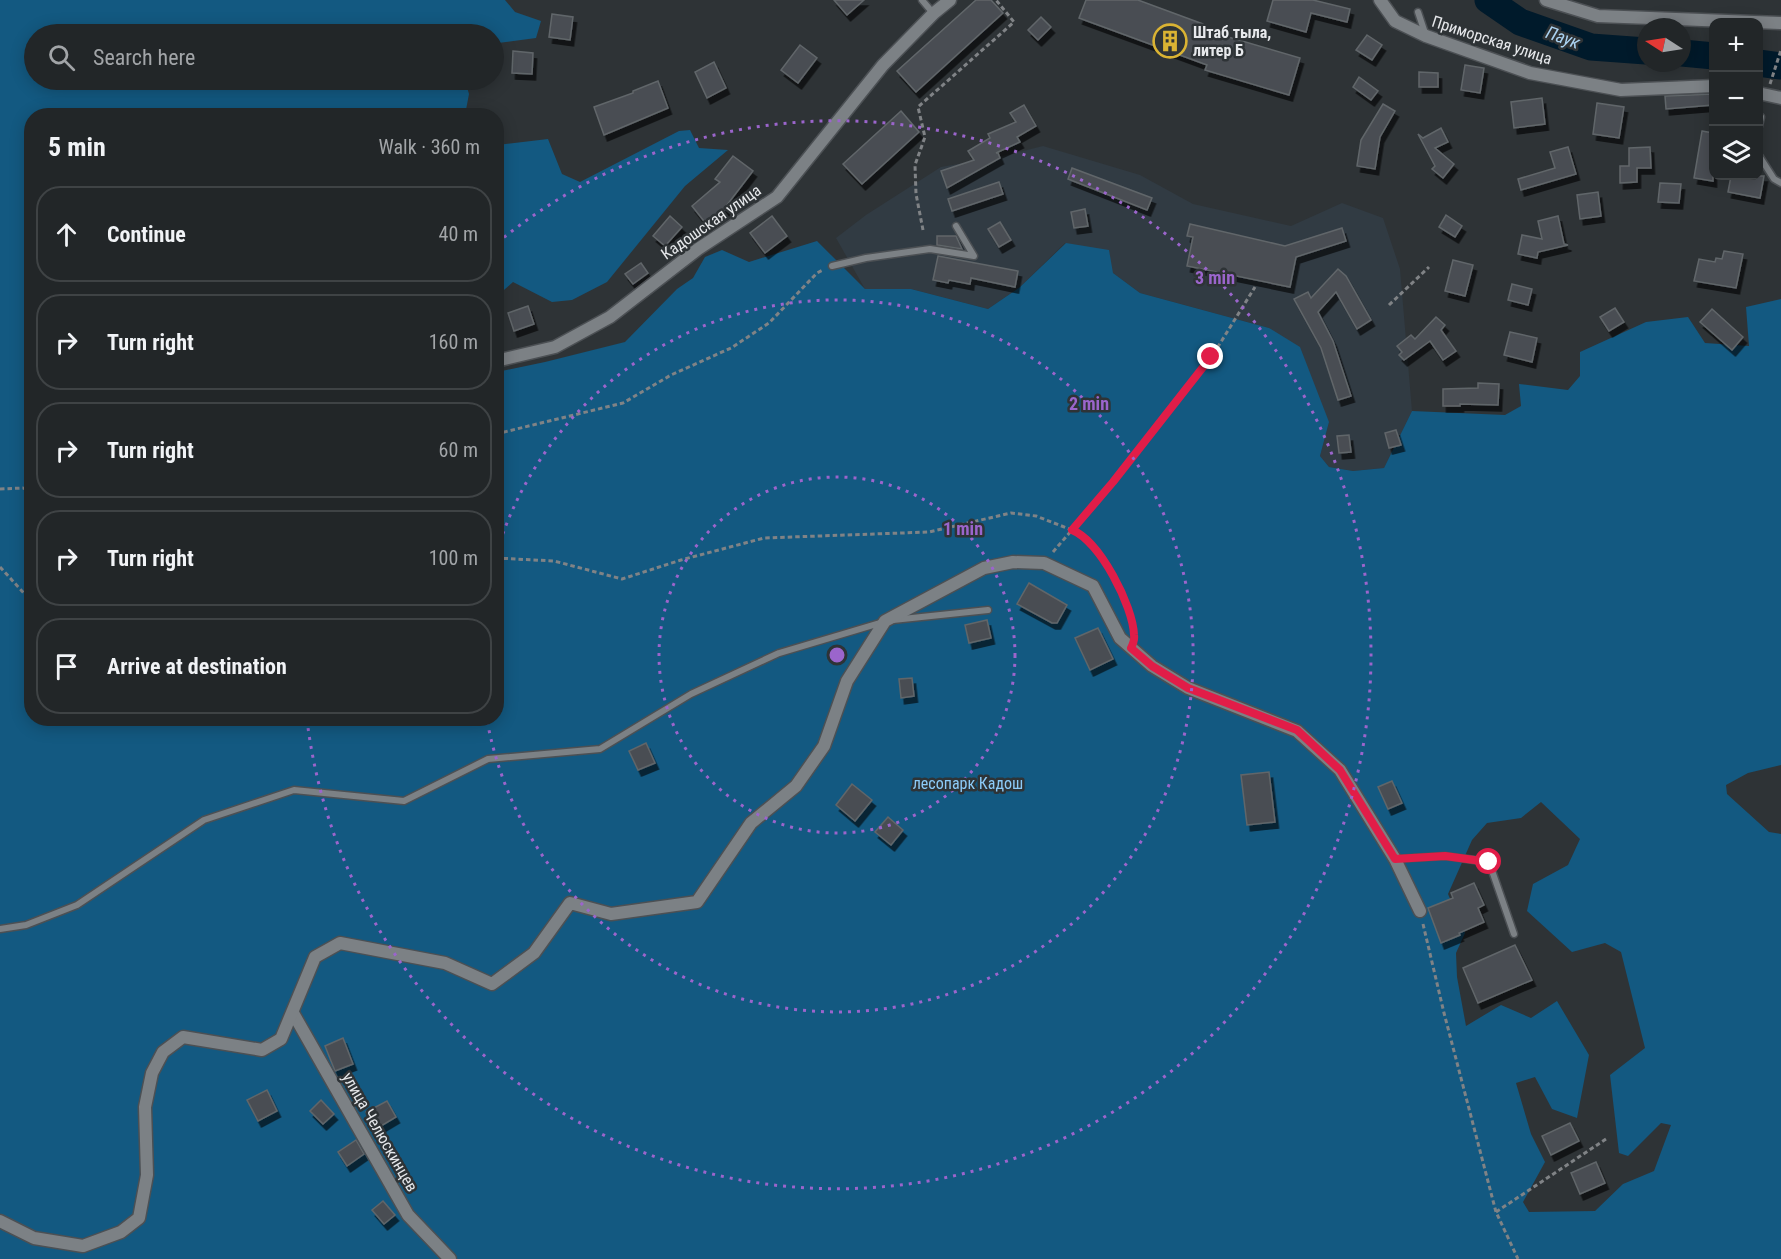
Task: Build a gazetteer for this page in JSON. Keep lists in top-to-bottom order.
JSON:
{
  "streets": {
    "street": ["Приморская улица", "Кадошская улица", "улица Челюскинцев"]
  },
  "water": ["Паук"],
  "parks": ["лесопарк Кадош"],
  "places": {
    "building": ["Штаб тыла, литер Б"]
  },
  "north": "left",
  "page": {
    "map_buttons": ["+", "−"],
    "search": "Search here",
    "heading": ["5 min", "Walk · 360 m"],
    "list": [
      ["Continue", "40 m"],
      ["Turn right", "160 m"],
      ["Turn right", "60 m"],
      ["Turn right", "100 m"],
      "Arrive at destination"
    ]
  },
  "rings": ["3 min", "2 min", "1 min"]
}
